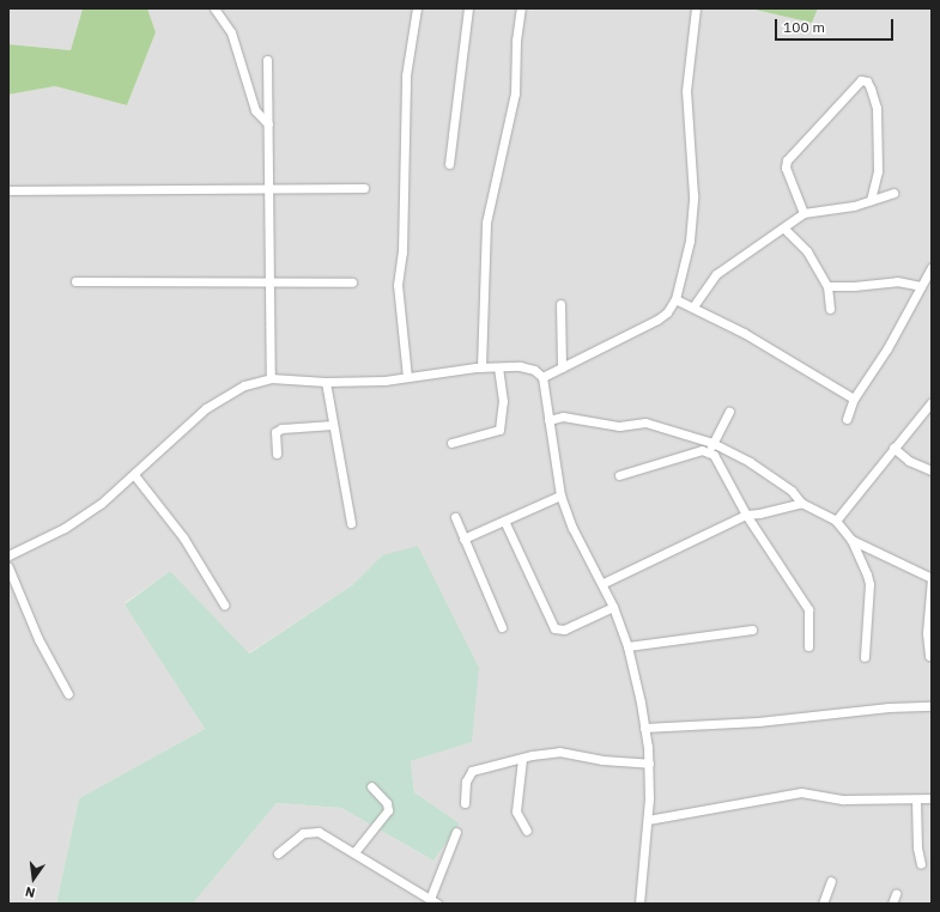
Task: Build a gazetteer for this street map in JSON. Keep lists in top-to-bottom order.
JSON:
{
  "scale_bar": "100 m",
  "north": "bottom"
}
